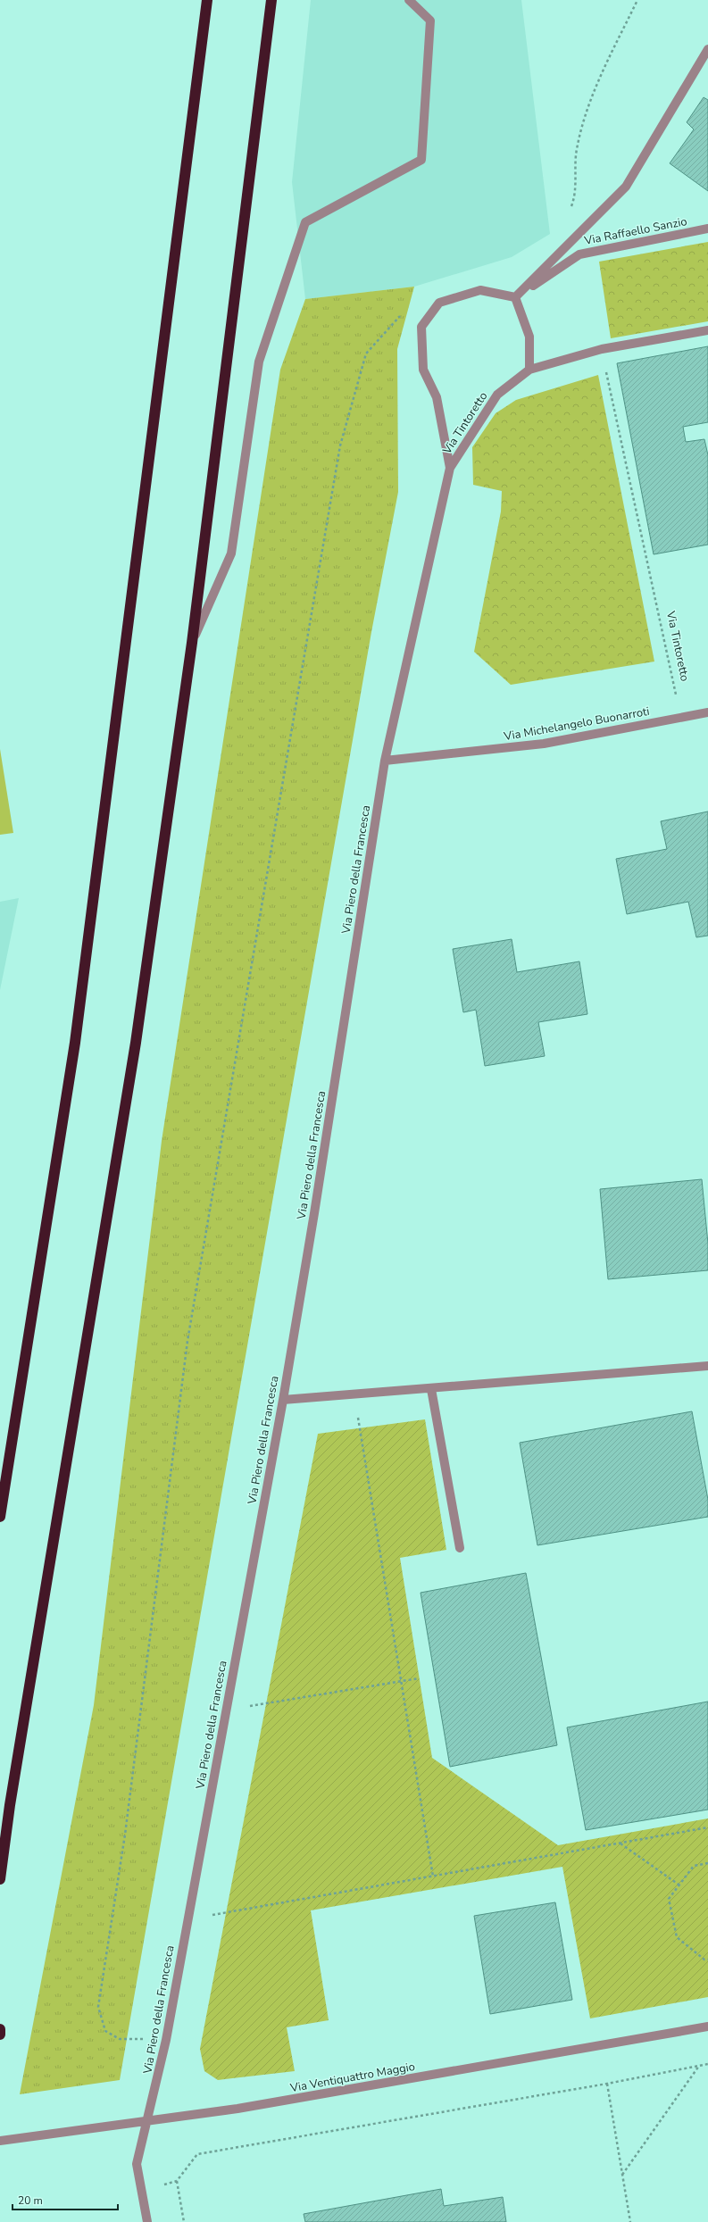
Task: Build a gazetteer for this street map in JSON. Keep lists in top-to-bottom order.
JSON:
{
  "streets": {
    "street": [
      "Via Raffaello Sanzio",
      "Via Tintoretto",
      "Via Michelangelo Buonarroti",
      "Via Piero della Francesca",
      "Via Ventiquattro Maggio"
    ]
  },
  "crossings": [
    ["Via Raffaello Sanzio", "Via Tintoretto"],
    ["Via Tintoretto", "Via Michelangelo Buonarroti"],
    ["Via Tintoretto", "Via Piero della Francesca"],
    ["Via Michelangelo Buonarroti", "Via Piero della Francesca"],
    ["Via Piero della Francesca", "Via Ventiquattro Maggio"]
  ],
  "scale_bar": "20 m"
}
